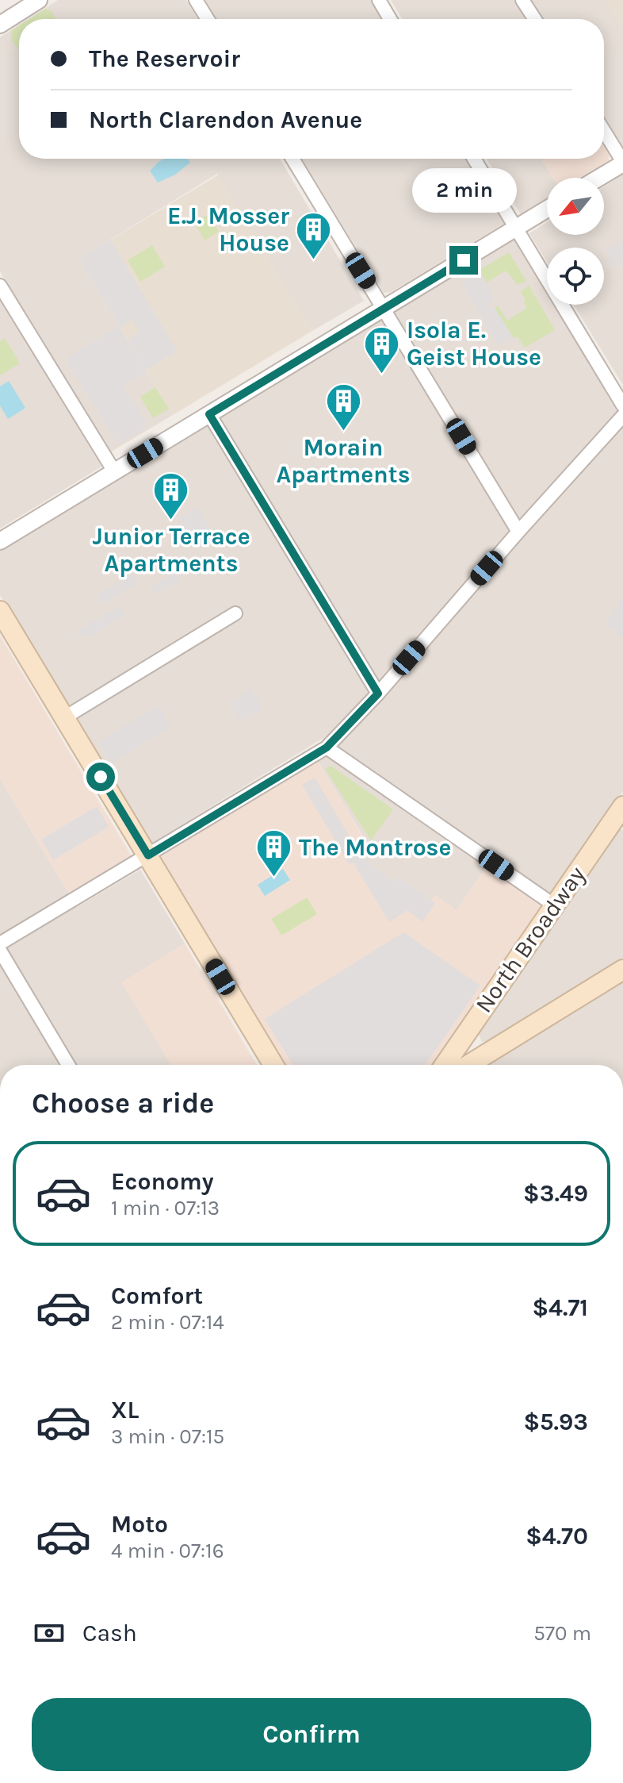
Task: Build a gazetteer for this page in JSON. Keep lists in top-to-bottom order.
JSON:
{
  "streets": {
    "main road": ["North Broadway"]
  },
  "places": {
    "building": [
      "E.J. Mosser House",
      "Isola E. Geist House",
      "Morain Apartments",
      "Junior Terrace Apartments",
      "The Montrose"
    ]
  },
  "north": "bottom left",
  "page": {
    "banner": ["The Reservoir", "North Clarendon Avenue"],
    "bubble": "2 min",
    "heading": "Choose a ride",
    "list": [
      {
        "name": "Economy",
        "note": "1 min · 07:13",
        "value": "$3.49"
      },
      {
        "name": "Comfort",
        "note": "2 min · 07:14",
        "value": "$4.71"
      },
      {
        "name": "XL",
        "note": "3 min · 07:15",
        "value": "$5.93"
      },
      {
        "name": "Moto",
        "note": "4 min · 07:16",
        "value": "$4.70"
      }
    ],
    "pay": ["Cash", "570 m"],
    "buttons": "Confirm"
  }
}
